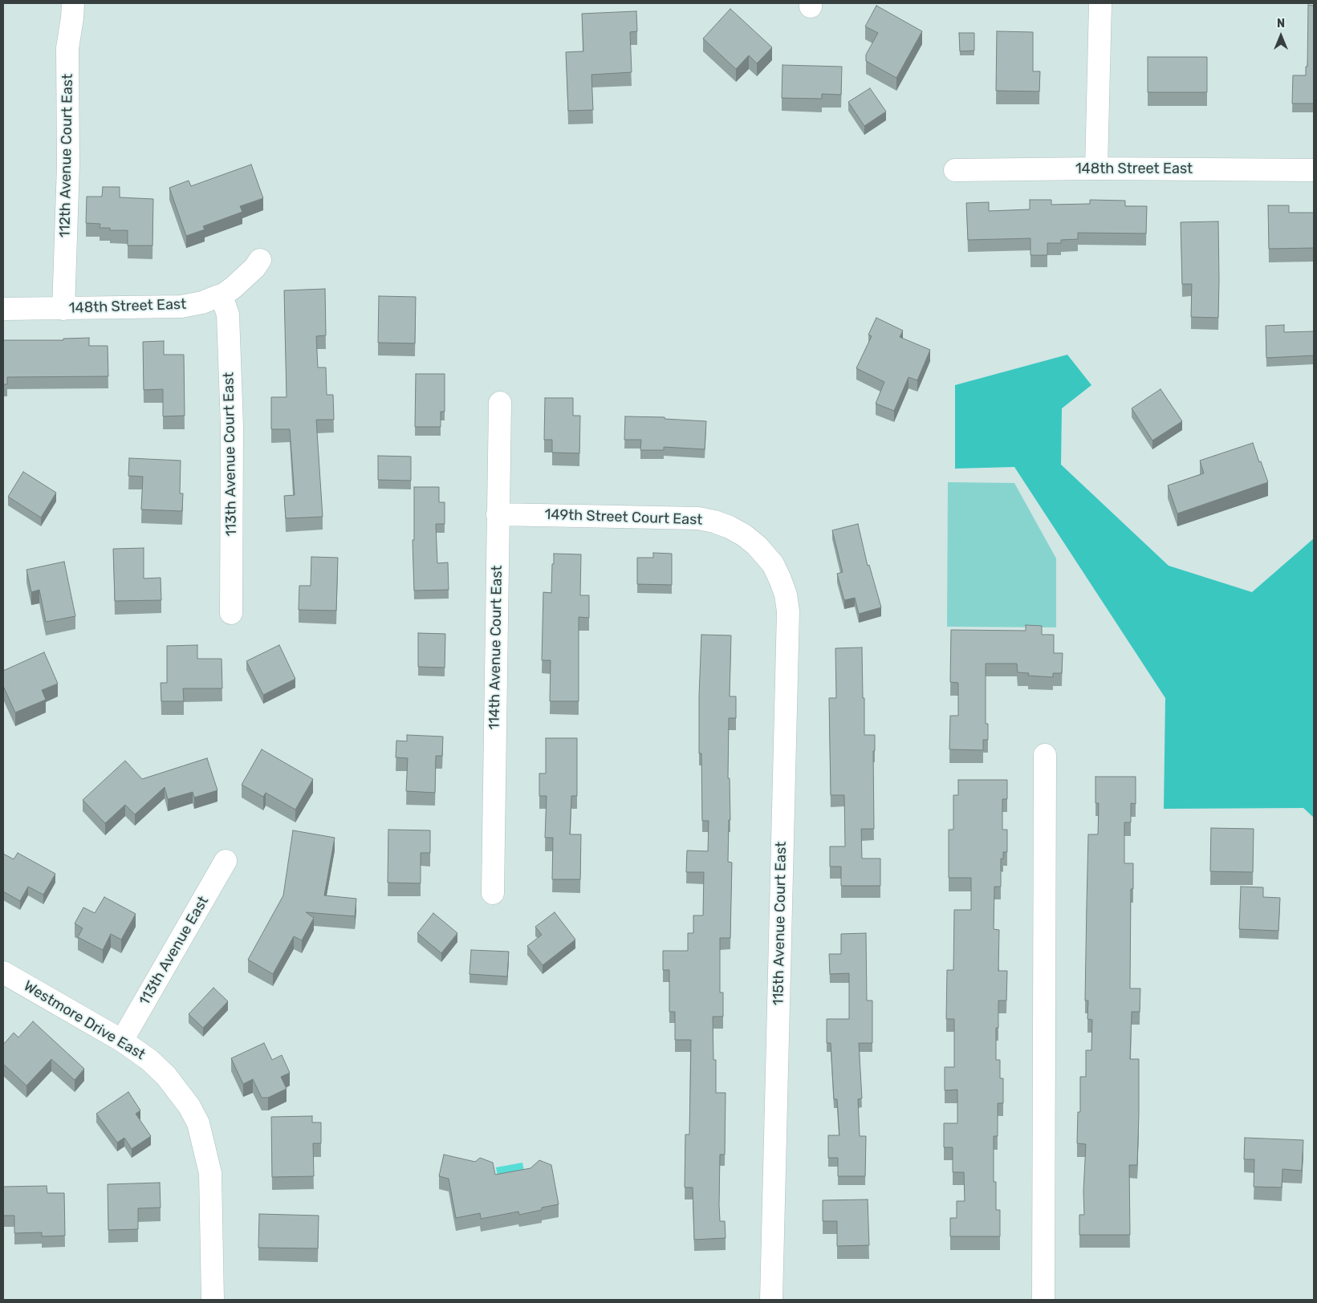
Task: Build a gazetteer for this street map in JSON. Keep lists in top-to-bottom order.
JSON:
{
  "streets": {
    "street": [
      "112th Avenue Court East",
      "148th Street East",
      "113th Avenue Court East",
      "149th Street Court East",
      "114th Avenue Court East",
      "115th Avenue Court East",
      "113th Avenue East",
      "Westmore Drive East"
    ]
  },
  "crossings": [
    ["112th Avenue Court East", "148th Street East"],
    ["148th Street East", "113th Avenue Court East"],
    ["149th Street Court East", "114th Avenue Court East"],
    ["149th Street Court East", "115th Avenue Court East"],
    ["113th Avenue East", "Westmore Drive East"]
  ],
  "north": "top"
}
